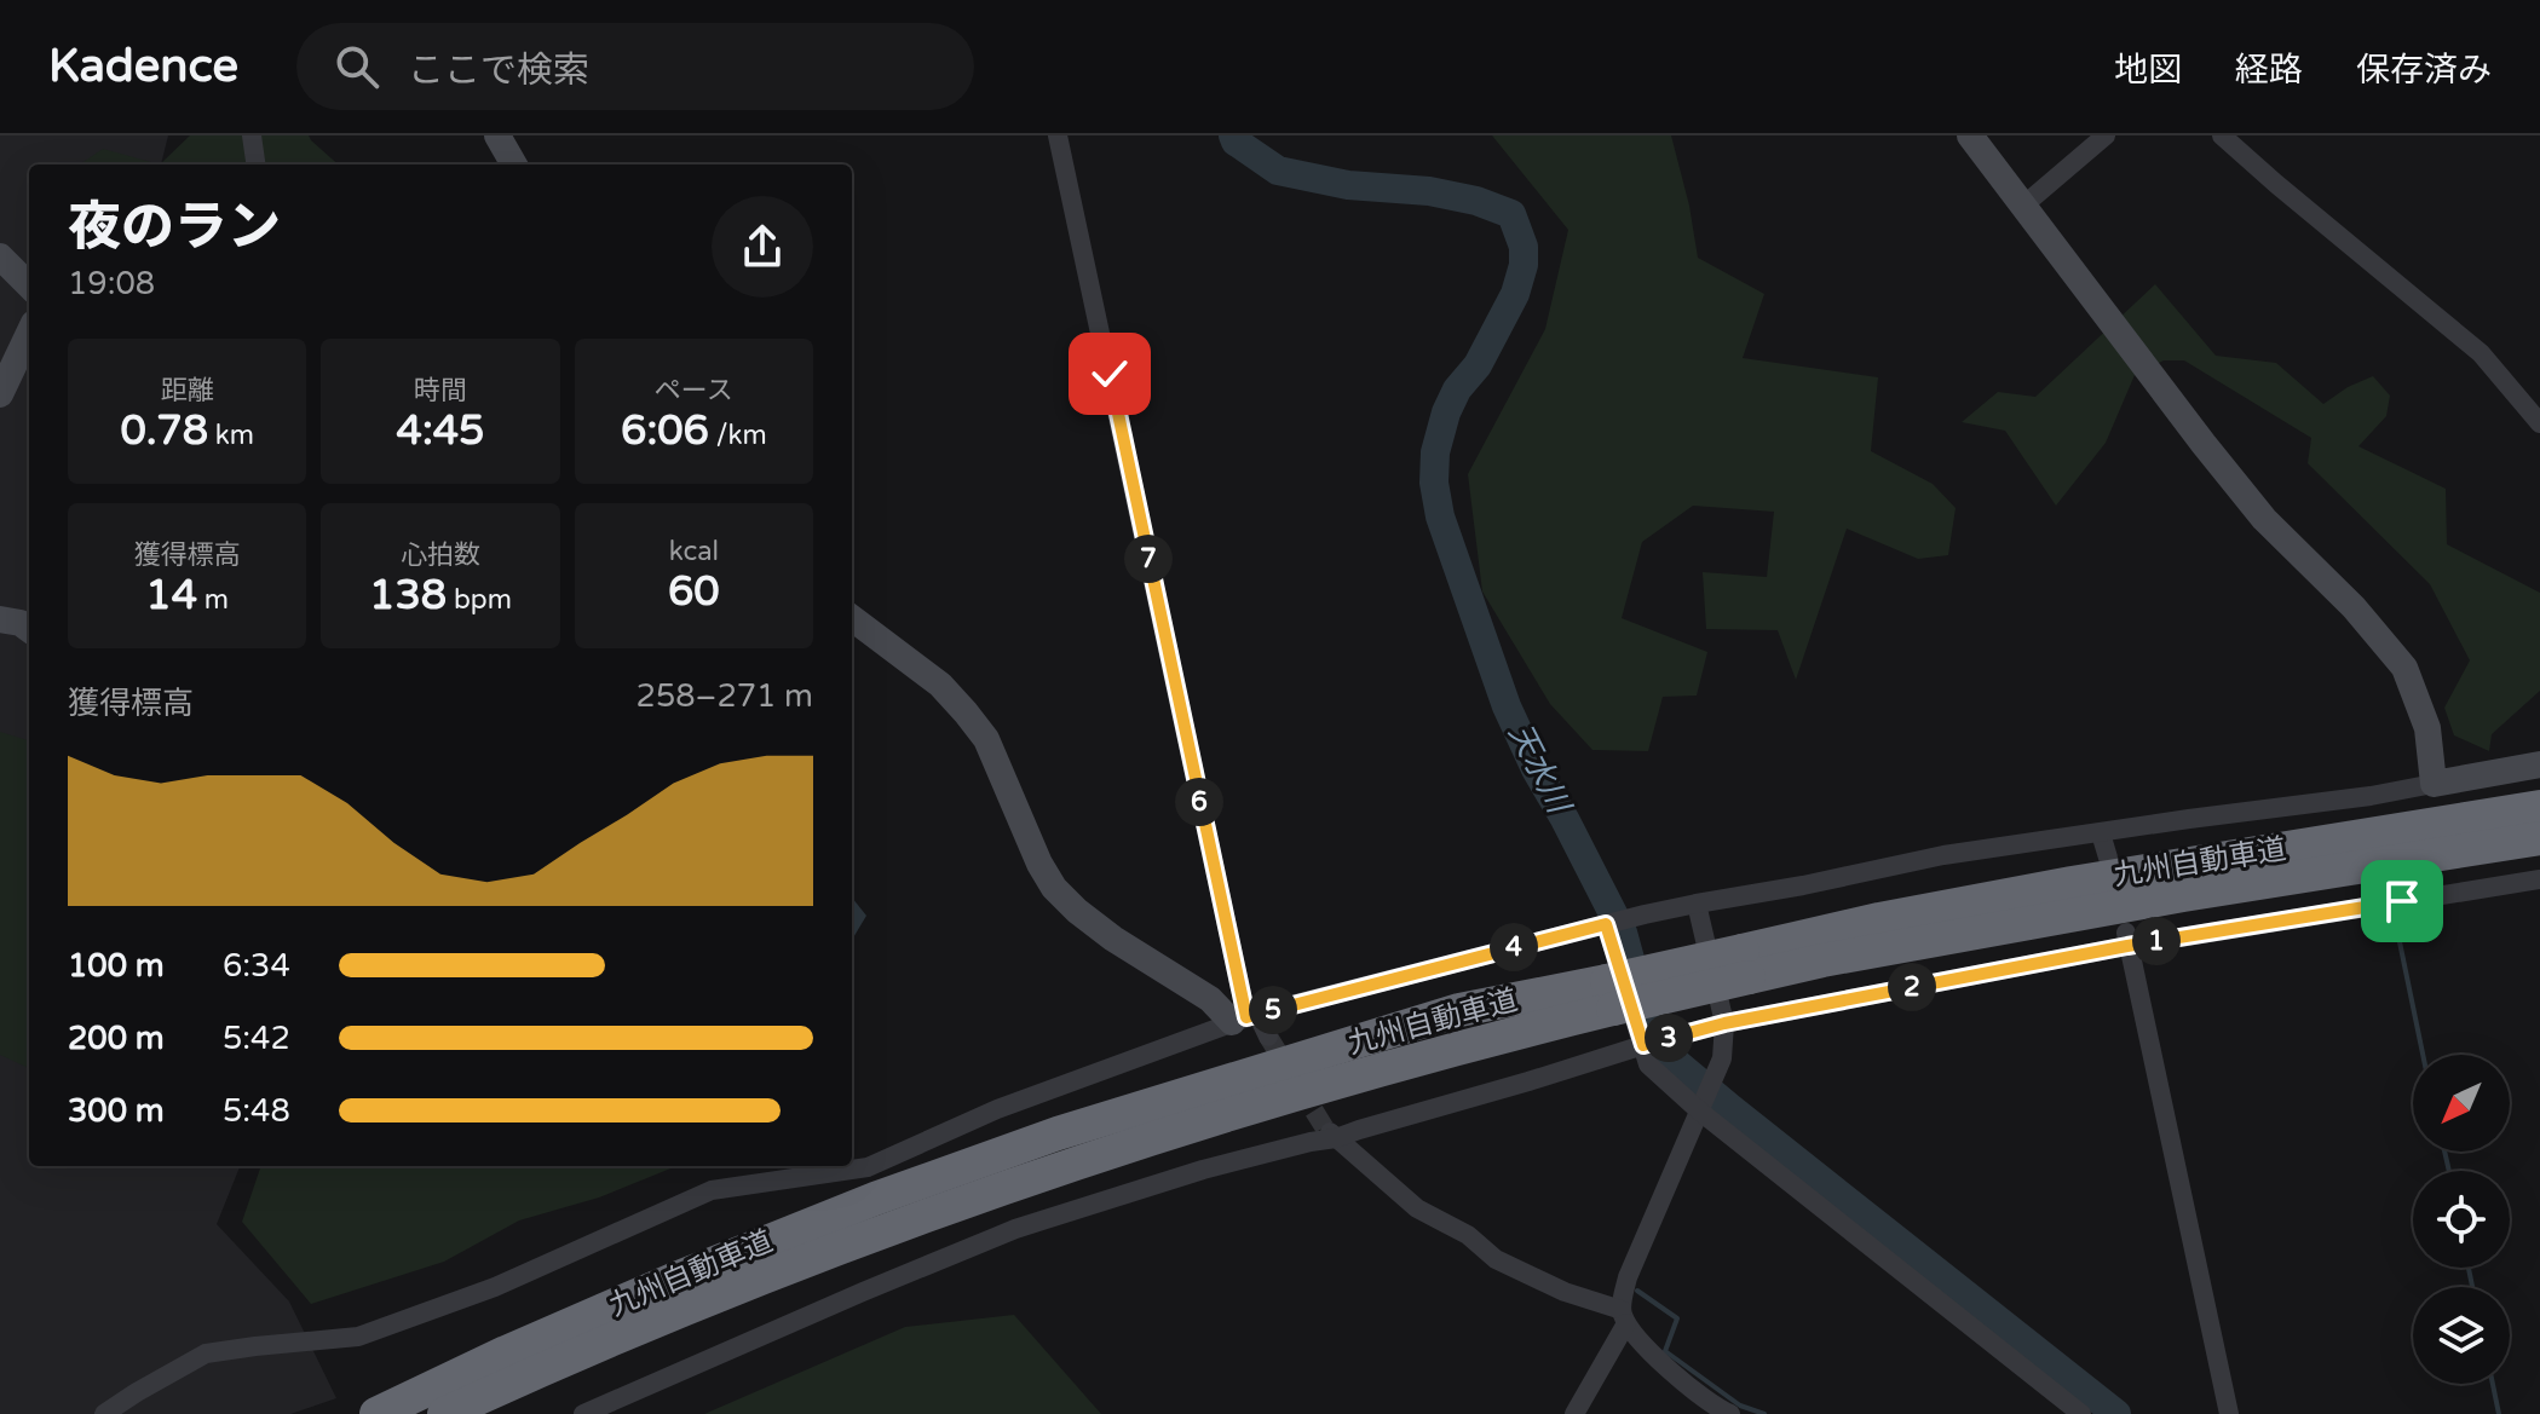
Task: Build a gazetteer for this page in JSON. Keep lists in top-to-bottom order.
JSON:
{
  "streets": {
    "highway": ["九州自動車道"]
  },
  "water": ["天水川"],
  "north": "bottom left",
  "page": {
    "header": "Kadence",
    "search": "ここで検索",
    "nav": ["地図", "経路", "保存済み"],
    "heading": ["夜のラン", "19:08"],
    "stats": [
      ["距離", "0.78 km"],
      ["時間", "4:45"],
      ["ペース", "6:06 /km"],
      ["獲得標高", "14 m"],
      ["心拍数", "138 bpm"],
      ["kcal", "60"]
    ],
    "pins": [
      "7",
      "6",
      "1",
      "4",
      "2",
      "5",
      "3"
    ],
    "chart": ["獲得標高", "258–271 m"],
    "list": [
      {
        "name": "100 m",
        "note": "6:34"
      },
      {
        "name": "200 m",
        "note": "5:42"
      },
      {
        "name": "300 m",
        "note": "5:48"
      }
    ]
  }
}
